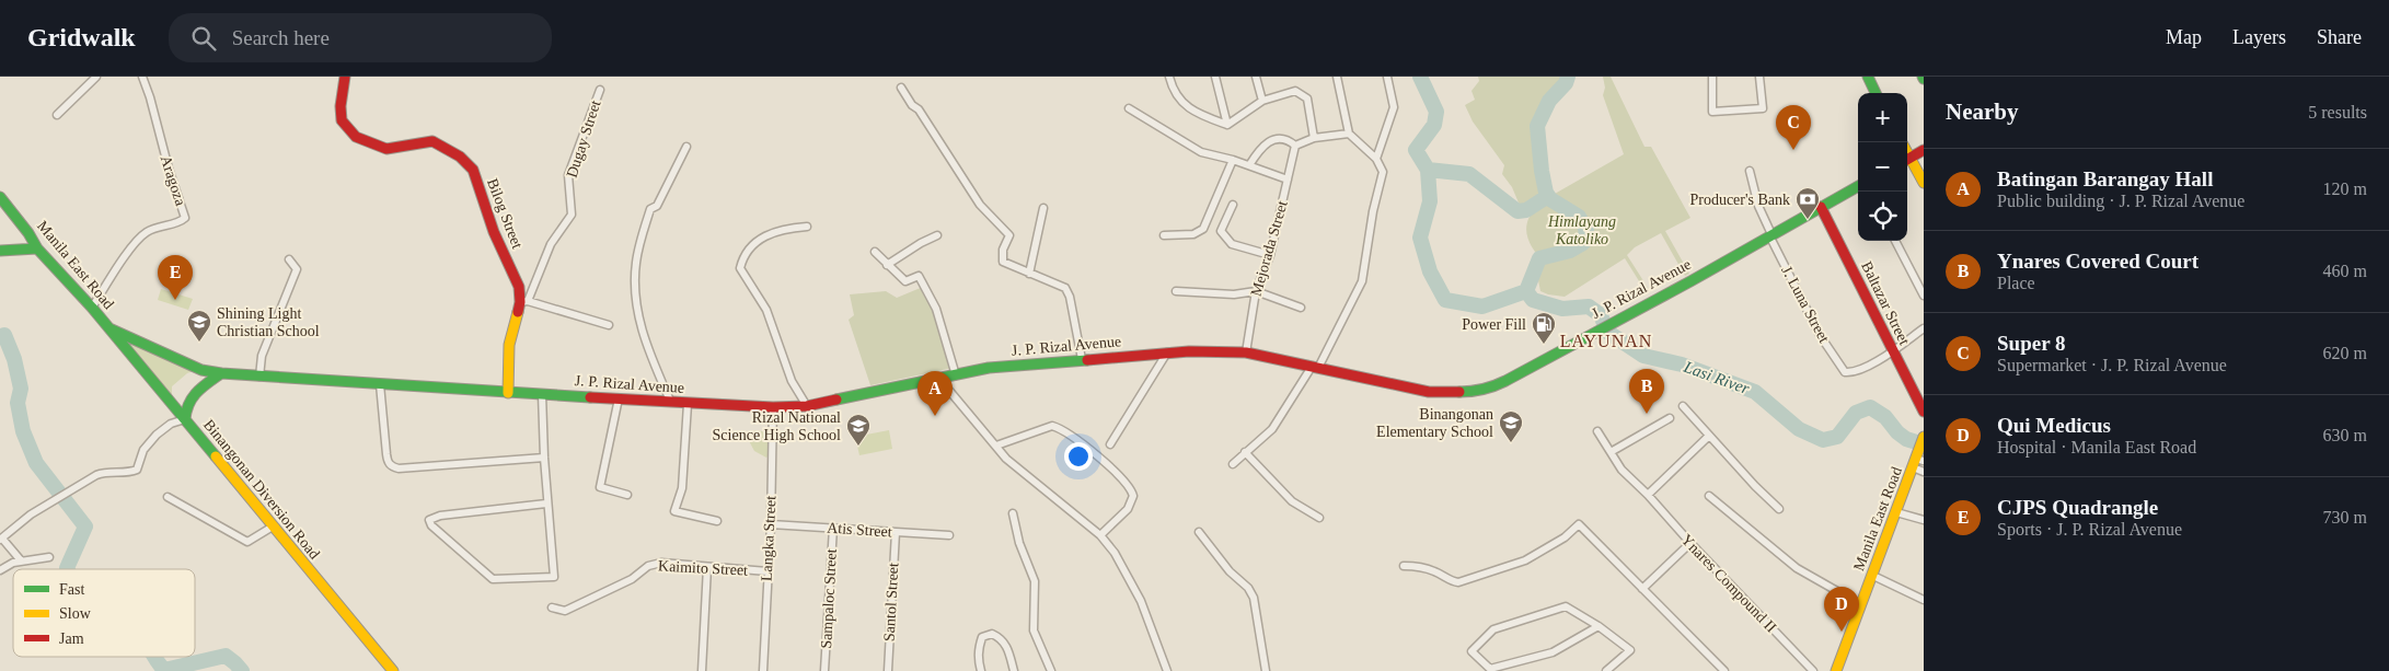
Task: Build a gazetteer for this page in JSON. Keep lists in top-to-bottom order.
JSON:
{
  "streets": {
    "main road": [
      "Bilog Street",
      "Manila East Road",
      "J. P. Rizal Avenue",
      "Baltazar Street",
      "Binangonan Diversion Road"
    ],
    "street": [
      "Dugay Street",
      "Aragoza",
      "Mejorada Street",
      "J. Luna Street",
      "Atis Street",
      "Langka Street",
      "Kaimito Street",
      "Ynares Compound II",
      "Sampaloc Street",
      "Santol Street"
    ]
  },
  "crossings": [
    ["Dugay Street", "Bilog Street"],
    ["Aragoza", "Manila East Road"],
    ["Bilog Street", "J. P. Rizal Avenue"],
    ["Mejorada Street", "J. P. Rizal Avenue"],
    ["Manila East Road", "J. P. Rizal Avenue"],
    ["Manila East Road", "Binangonan Diversion Road"],
    ["J. P. Rizal Avenue", "Baltazar Street"],
    ["J. P. Rizal Avenue", "J. Luna Street"],
    ["J. P. Rizal Avenue", "Binangonan Diversion Road"],
    ["J. P. Rizal Avenue", "Langka Street"],
    ["Baltazar Street", "J. Luna Street"],
    ["Atis Street", "Langka Street"],
    ["Atis Street", "Sampaloc Street"],
    ["Atis Street", "Santol Street"],
    ["Langka Street", "Kaimito Street"]
  ],
  "districts": ["LAYUNAN"],
  "water": ["Lasi River"],
  "parks": ["Himlayang Katoliko"],
  "places": {
    "bank": ["Producer's Bank"],
    "school or university": ["Shining Light Christian School", "Binangonan Elementary School", "Rizal National Science High School"],
    "fuel station": ["Power Fill"]
  },
  "legend": ["Fast", "Slow", "Jam"],
  "page": {
    "header": "Gridwalk",
    "search": "Search here",
    "nav": ["Map", "Layers", "Share"],
    "heading": ["Nearby", "5 results"],
    "map_buttons": ["+", "−"],
    "pins": [
      "C",
      "E",
      "B",
      "A",
      "D"
    ],
    "list": [
      {
        "mark": "A",
        "name": "Batingan Barangay Hall",
        "note": "Public building · J. P. Rizal Avenue",
        "value": "120 m"
      },
      {
        "mark": "B",
        "name": "Ynares Covered Court",
        "note": "Place",
        "value": "460 m"
      },
      {
        "mark": "C",
        "name": "Super 8",
        "note": "Supermarket · J. P. Rizal Avenue",
        "value": "620 m"
      },
      {
        "mark": "D",
        "name": "Qui Medicus",
        "note": "Hospital · Manila East Road",
        "value": "630 m"
      },
      {
        "mark": "E",
        "name": "CJPS Quadrangle",
        "note": "Sports · J. P. Rizal Avenue",
        "value": "730 m"
      }
    ]
  }
}
